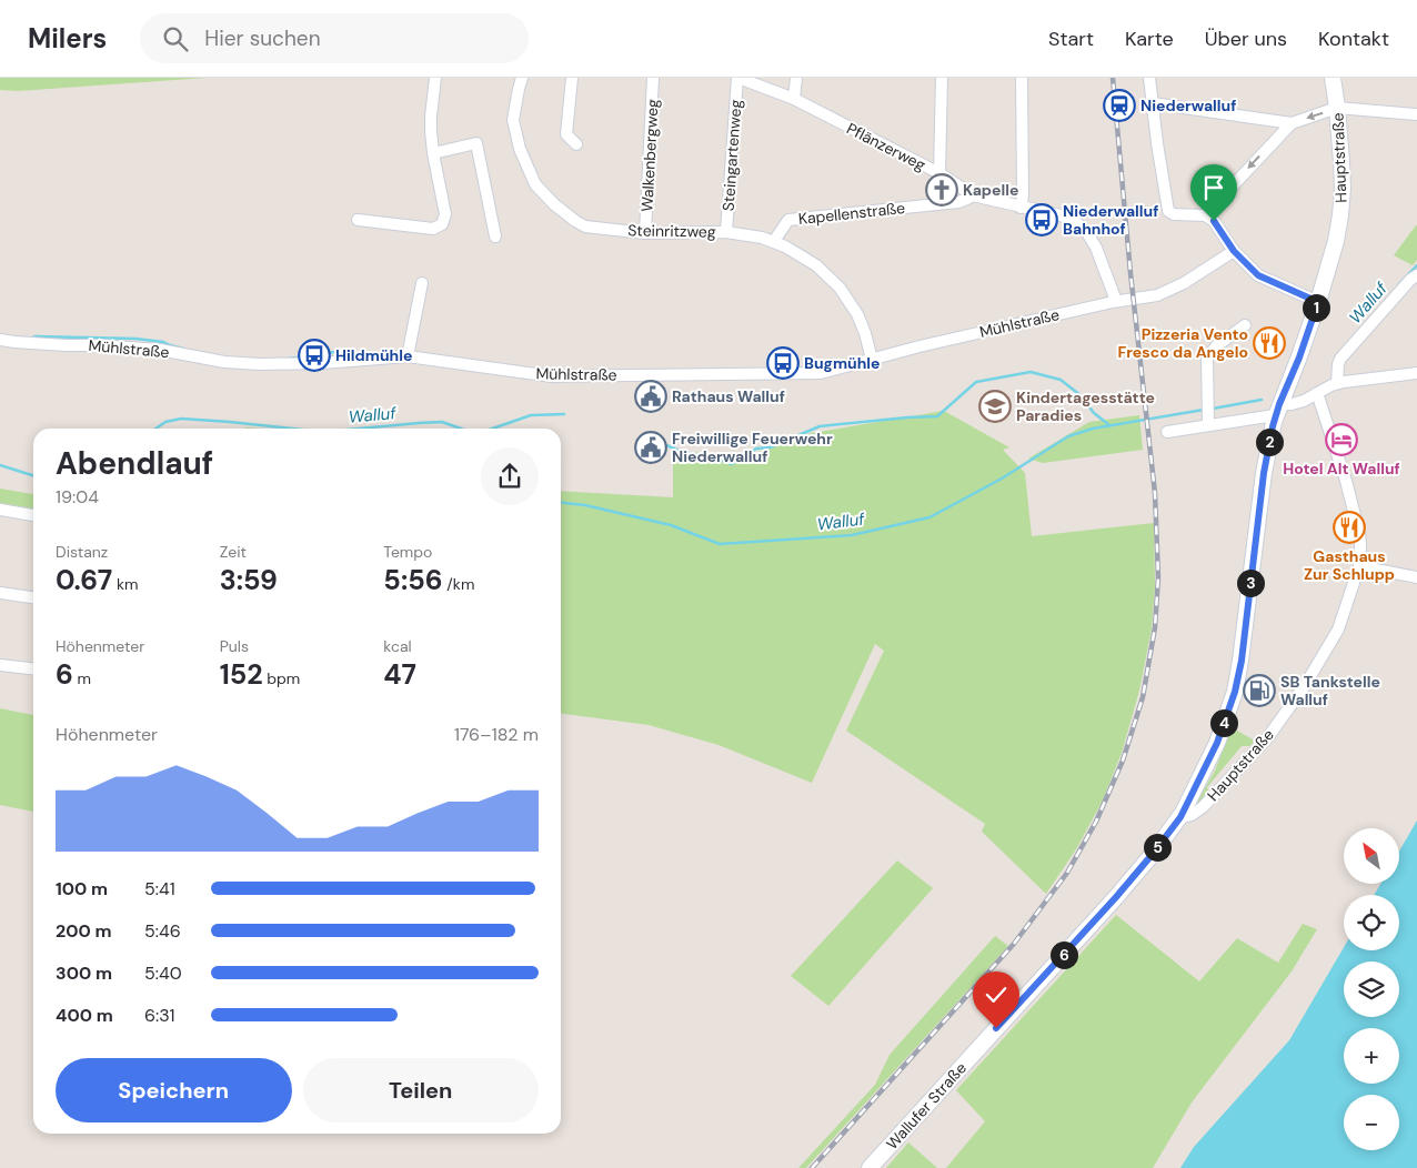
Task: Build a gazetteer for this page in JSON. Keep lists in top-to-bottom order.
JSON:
{
  "streets": {
    "street": [
      "Pflänzerweg",
      "Walkenbergweg",
      "Steingartenweg",
      "Hauptstraße",
      "Kapellenstraße",
      "Steinritzweg",
      "Mühlstraße",
      "Wallufer Straße"
    ]
  },
  "crossings": [
    ["Pflänzerweg", "Steingartenweg"],
    ["Pflänzerweg", "Kapellenstraße"],
    ["Pflänzerweg", "Mühlstraße"],
    ["Walkenbergweg", "Steinritzweg"],
    ["Steingartenweg", "Steinritzweg"],
    ["Hauptstraße", "Wallufer Straße"],
    ["Kapellenstraße", "Steinritzweg"],
    ["Steinritzweg", "Mühlstraße"]
  ],
  "water": ["Walluf"],
  "places": {
    "station": ["Niederwalluf"],
    "church": ["Kapelle"],
    "bus stop": ["Niederwalluf Bahnhof", "Hildmühle", "Bugmühle"],
    "restaurant": ["Pizzeria Vento Fresco da Angelo", "Gasthaus Zur Schlupp"],
    "public building": ["Rathaus Walluf", "Freiwillige Feuerwehr Niederwalluf"],
    "school or university": ["Kindertagesstätte Paradies"],
    "hotel": ["Hotel Alt Walluf"],
    "fuel station": ["SB Tankstelle Walluf"]
  },
  "north": "top left",
  "page": {
    "header": "Milers",
    "search": "Hier suchen",
    "nav": [
      "Start",
      "Karte",
      "Über uns",
      "Kontakt"
    ],
    "pins": [
      "1",
      "2",
      "3",
      "4",
      "5",
      "6"
    ],
    "heading": ["Abendlauf", "19:04"],
    "stats": [
      ["Distanz", "0.67 km"],
      ["Zeit", "3:59"],
      ["Tempo", "5:56 /km"],
      ["Höhenmeter", "6 m"],
      ["Puls", "152 bpm"],
      ["kcal", "47"]
    ],
    "chart": ["Höhenmeter", "176–182 m"],
    "map_buttons": ["+", "−"],
    "list": [
      {
        "name": "100 m",
        "note": "5:41"
      },
      {
        "name": "200 m",
        "note": "5:46"
      },
      {
        "name": "300 m",
        "note": "5:40"
      },
      {
        "name": "400 m",
        "note": "6:31"
      }
    ],
    "buttons": ["Speichern", "Teilen"]
  }
}
